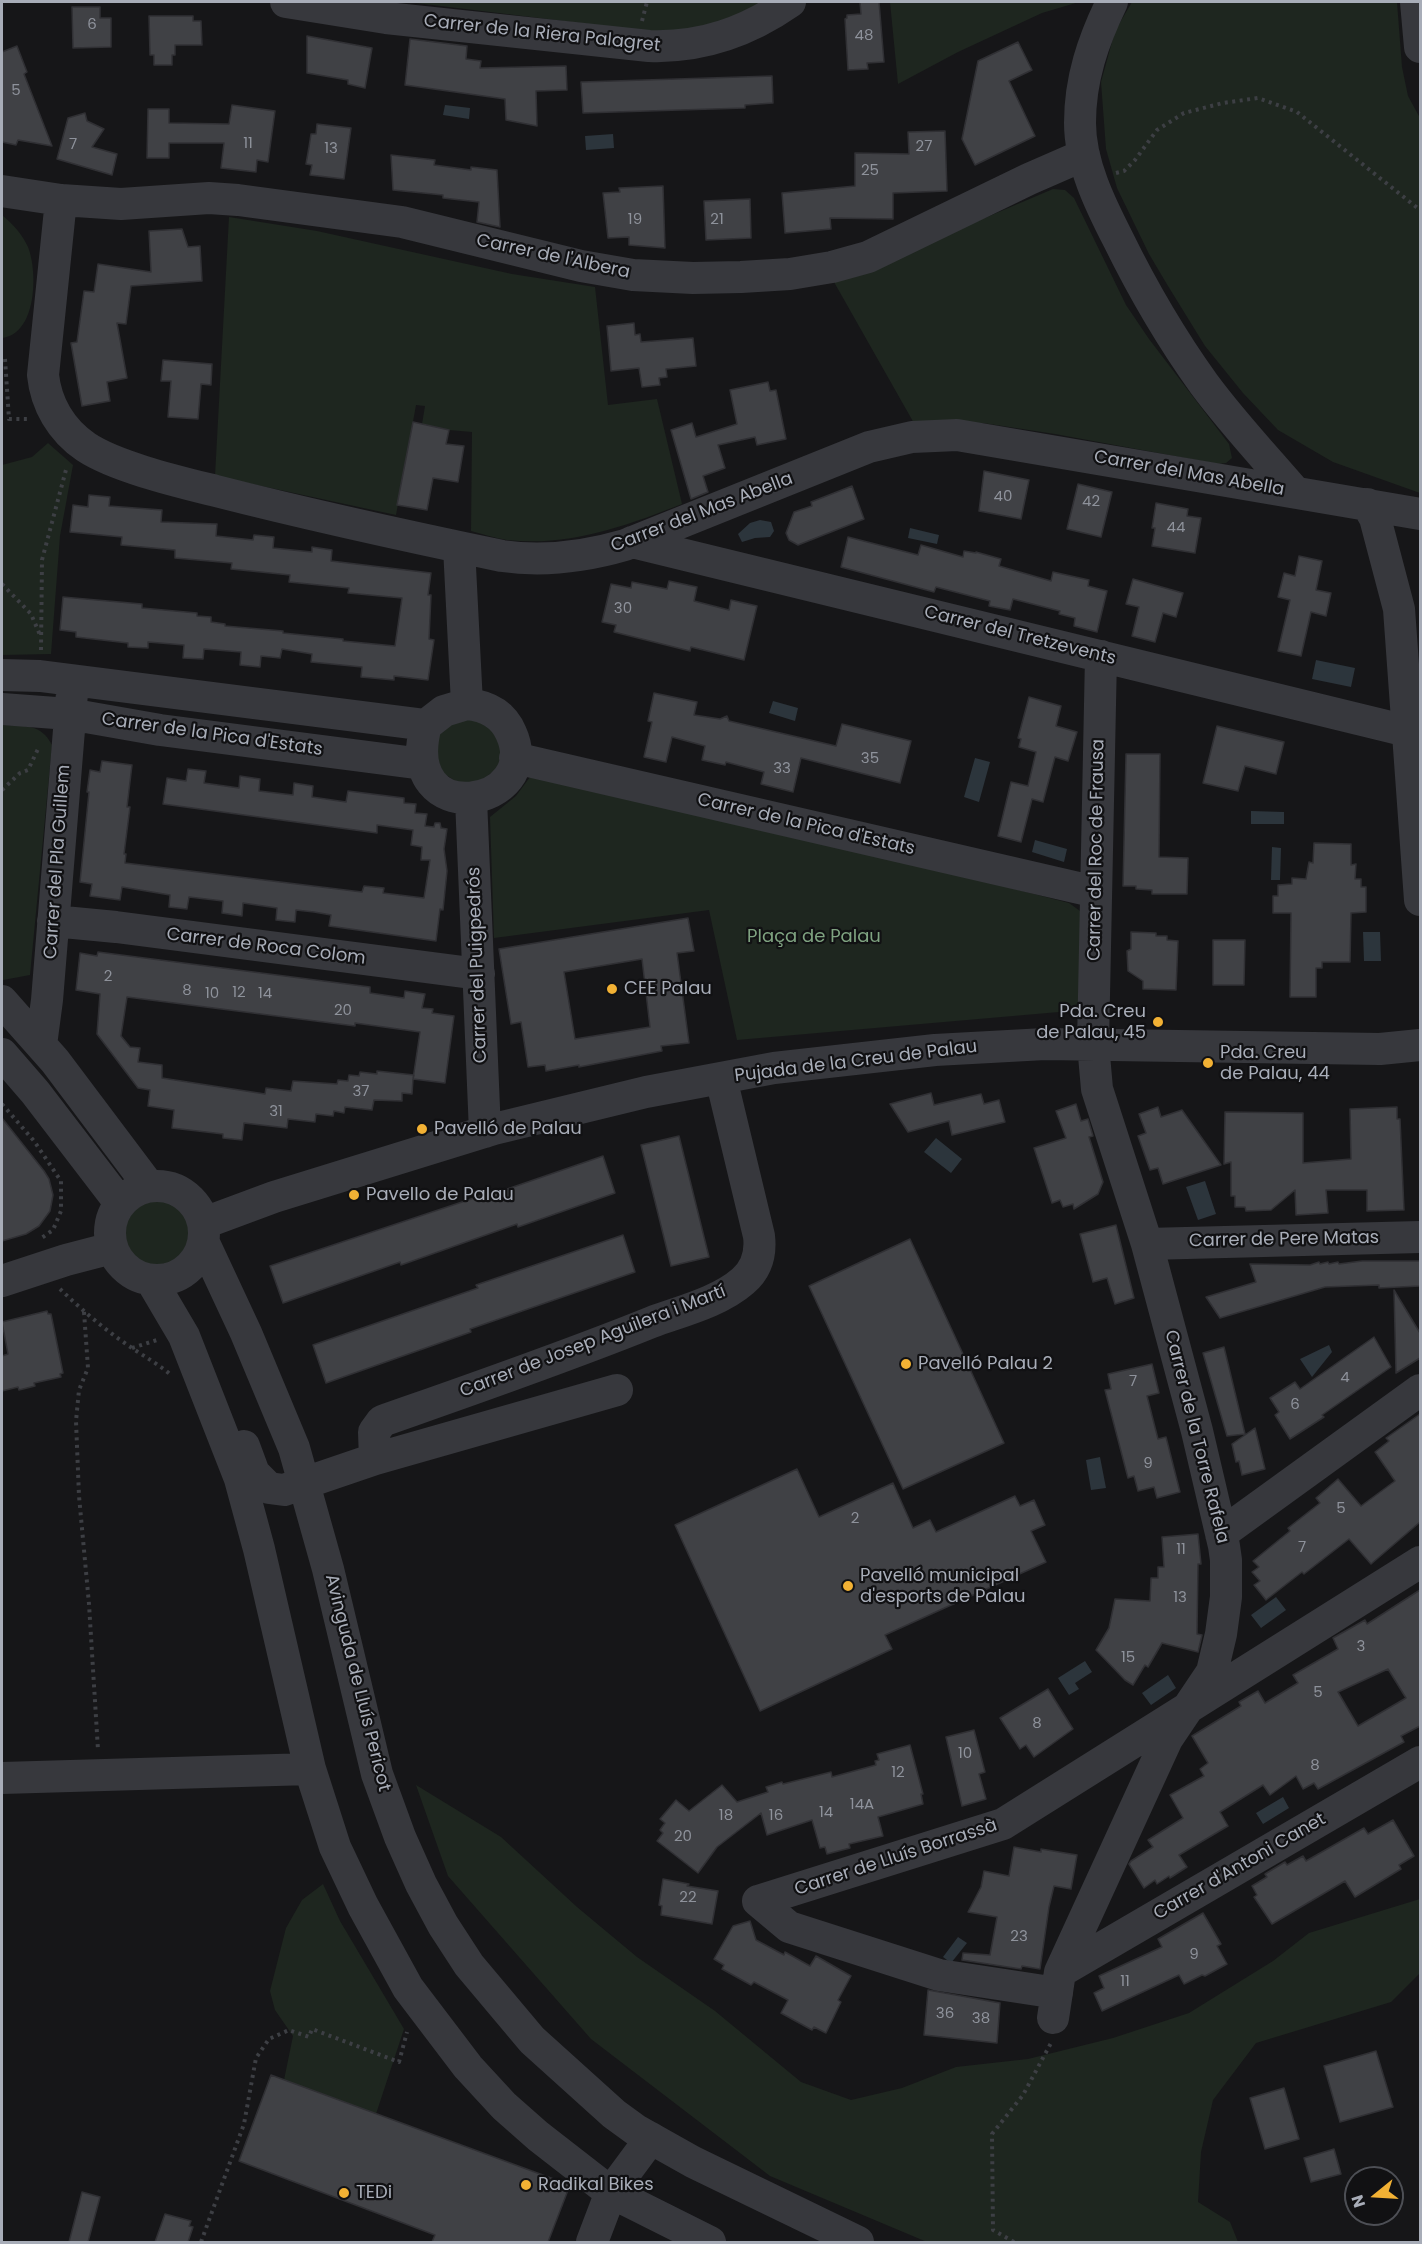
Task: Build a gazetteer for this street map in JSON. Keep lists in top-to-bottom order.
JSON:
{
  "streets": {
    "street": [
      "Carrer de la Riera Palagret",
      "Carrer de l'Albera",
      "Carrer del Mas Abella",
      "Carrer del Tretzevents",
      "Carrer de la Pica d'Estats",
      "Carrer del Roc de Frausa",
      "Carrer del Pla Guillem",
      "Carrer de Roca Colom",
      "Carrer del Puigpedrós",
      "Pujada de la Creu de Palau",
      "Carrer de Pere Matas",
      "Carrer de Josep Aguilera i Martí",
      "Carrer de la Torre Rafela",
      "Avinguda de Lluís Pericot",
      "Carrer de Lluís Borrassà",
      "Carrer d'Antoni Canet"
    ]
  },
  "crossings": [
    ["Carrer de l'Albera", "Carrer del Mas Abella"],
    ["Carrer del Mas Abella", "Carrer del Tretzevents"],
    ["Carrer del Tretzevents", "Carrer del Roc de Frausa"],
    ["Carrer de la Pica d'Estats", "Carrer del Roc de Frausa"],
    ["Carrer de la Pica d'Estats", "Carrer del Pla Guillem"],
    ["Carrer de la Pica d'Estats", "Carrer del Puigpedrós"],
    ["Carrer del Roc de Frausa", "Pujada de la Creu de Palau"],
    ["Carrer del Roc de Frausa", "Carrer de la Torre Rafela"],
    ["Carrer del Pla Guillem", "Carrer de Roca Colom"],
    ["Carrer de Roca Colom", "Carrer del Puigpedrós"],
    ["Carrer del Puigpedrós", "Pujada de la Creu de Palau"],
    ["Pujada de la Creu de Palau", "Carrer de Josep Aguilera i Martí"],
    ["Pujada de la Creu de Palau", "Carrer de la Torre Rafela"],
    ["Pujada de la Creu de Palau", "Avinguda de Lluís Pericot"],
    ["Carrer de Pere Matas", "Carrer de la Torre Rafela"],
    ["Carrer de la Torre Rafela", "Carrer de Lluís Borrassà"],
    ["Carrer de la Torre Rafela", "Carrer d'Antoni Canet"],
    ["Carrer de Lluís Borrassà", "Carrer d'Antoni Canet"]
  ],
  "parks": ["Plaça de Palau"],
  "places": [
    "CEE Palau",
    "Pda. Creu de Palau, 45",
    "Pda. Creu de Palau, 44",
    "Pavelló de Palau",
    "Pavello de Palau",
    "Pavelló Palau 2",
    "Pavelló municipal d'esports de Palau",
    "Radikal Bikes",
    "TEDi"
  ],
  "house_numbers": [
    "6",
    "48",
    "5",
    "11",
    "7",
    "27",
    "13",
    "25",
    "19",
    "21",
    "40",
    "42",
    "44",
    "30",
    "35",
    "33",
    "2",
    "8",
    "12",
    "10",
    "14",
    "20",
    "37",
    "31",
    "4",
    "7",
    "6",
    "9",
    "5",
    "2",
    "7",
    "11",
    "13",
    "3",
    "15",
    "5",
    "8",
    "10",
    "8",
    "12",
    "14A",
    "14",
    "18",
    "16",
    "20",
    "22",
    "23",
    "9",
    "11",
    "36",
    "38"
  ],
  "north": "left"
}
